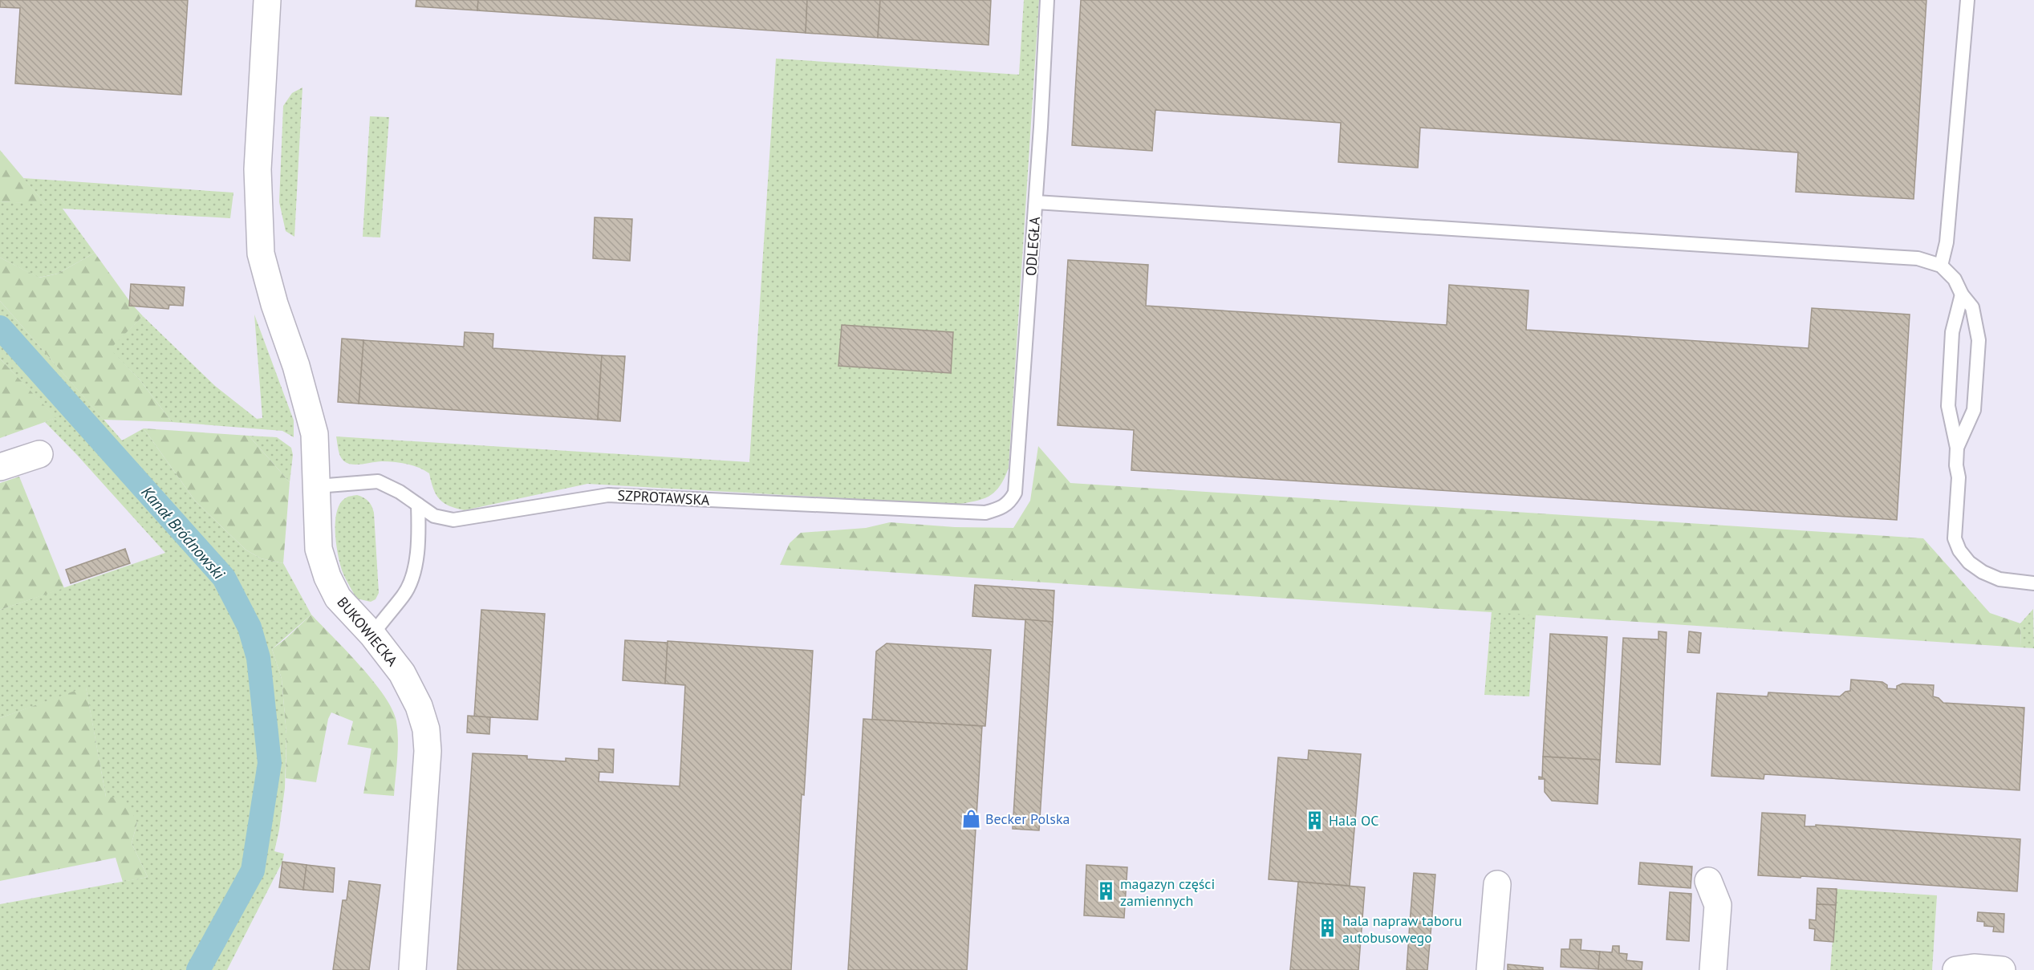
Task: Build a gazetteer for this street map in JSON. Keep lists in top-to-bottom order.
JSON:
{
  "streets": {
    "street": ["BUKOWIECKA"],
    "lane": ["ODLEGŁA", "SZPROTAWSKA"]
  },
  "crossings": [
    ["ODLEGŁA", "SZPROTAWSKA"],
    ["SZPROTAWSKA", "BUKOWIECKA"]
  ],
  "water": ["Kanał Bródnowski"],
  "places": {
    "shop": ["Becker Polska"],
    "building": ["Hala OC", "magazyn części zamiennych", "hala napraw taboru autobusowego"]
  }
}
